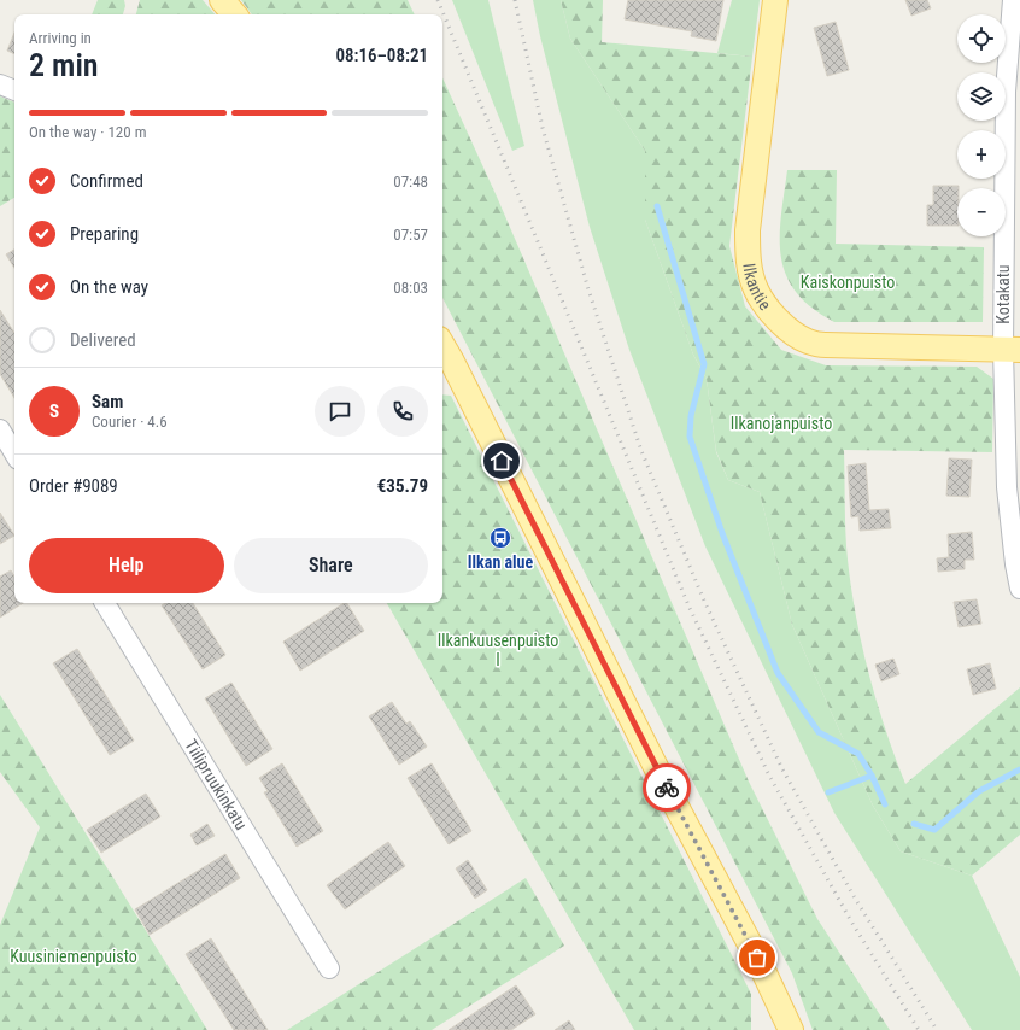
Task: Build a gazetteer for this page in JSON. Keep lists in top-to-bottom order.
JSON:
{
  "streets": {
    "main road": ["Ilkantie"],
    "street": ["Kotakatu", "Tiilipruukinkatu"]
  },
  "crossings": [
    ["Ilkantie", "Kotakatu"]
  ],
  "parks": [
    "Kaiskonpuisto",
    "Ilkanojanpuisto",
    "Ilkankuusenpuisto I",
    "Kuusiniemenpuisto"
  ],
  "places": {
    "bus stop": ["Ilkan alue"]
  },
  "page": {
    "map_buttons": ["+", "−"],
    "heading": ["2 min", "Arriving in", "08:16–08:21"],
    "panel": [
      "Sam",
      "Courier · 4.6",
      "Order #9089",
      "€35.79"
    ],
    "bar": "On the way · 120 m",
    "list": [
      ["Confirmed", "07:48"],
      ["Preparing", "07:57"],
      ["On the way", "08:03"],
      "Delivered"
    ],
    "round": "S",
    "buttons": ["Help", "Share"]
  }
}
